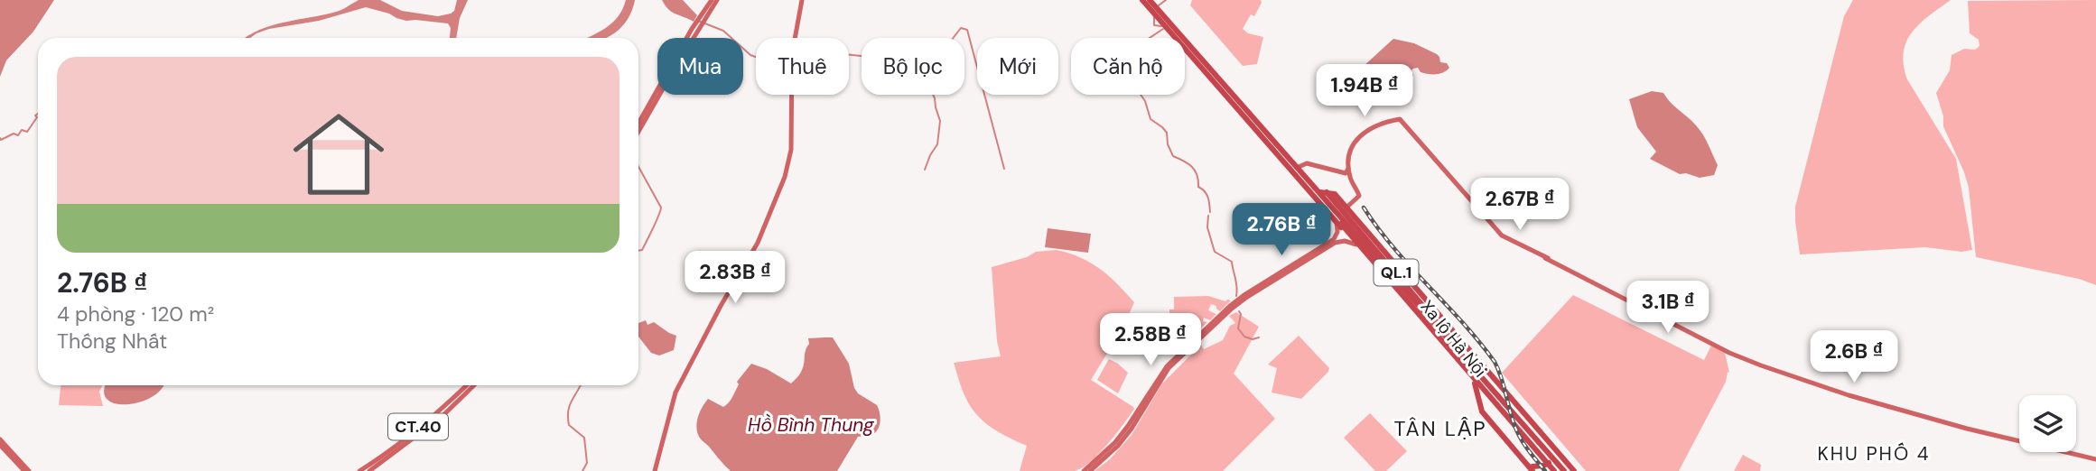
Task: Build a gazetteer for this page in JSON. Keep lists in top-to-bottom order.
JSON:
{
  "streets": {
    "highway": ["QL.1", "Xa lộ Hà Nội"],
    "main road": ["CT.40"]
  },
  "crossings": [
    ["QL.1", "Xa lộ Hà Nội"]
  ],
  "districts": ["TÂN LẬP", "KHU PHỐ 4"],
  "water": ["Hồ Bình Thung"],
  "page": {
    "chip": [
      "Mua",
      "Thuê",
      "Bộ lọc",
      "Mới",
      "Căn hộ"
    ],
    "list": [
      {
        "name": "2.76B ₫",
        "note": "4 phòng · 120 m² · Thống Nhất"
      }
    ],
    "price": [
      "1.94B ₫",
      "2.67B ₫",
      "2.76B ₫",
      "2.83B ₫",
      "3.1B ₫",
      "2.58B ₫",
      "2.6B ₫"
    ]
  }
}
